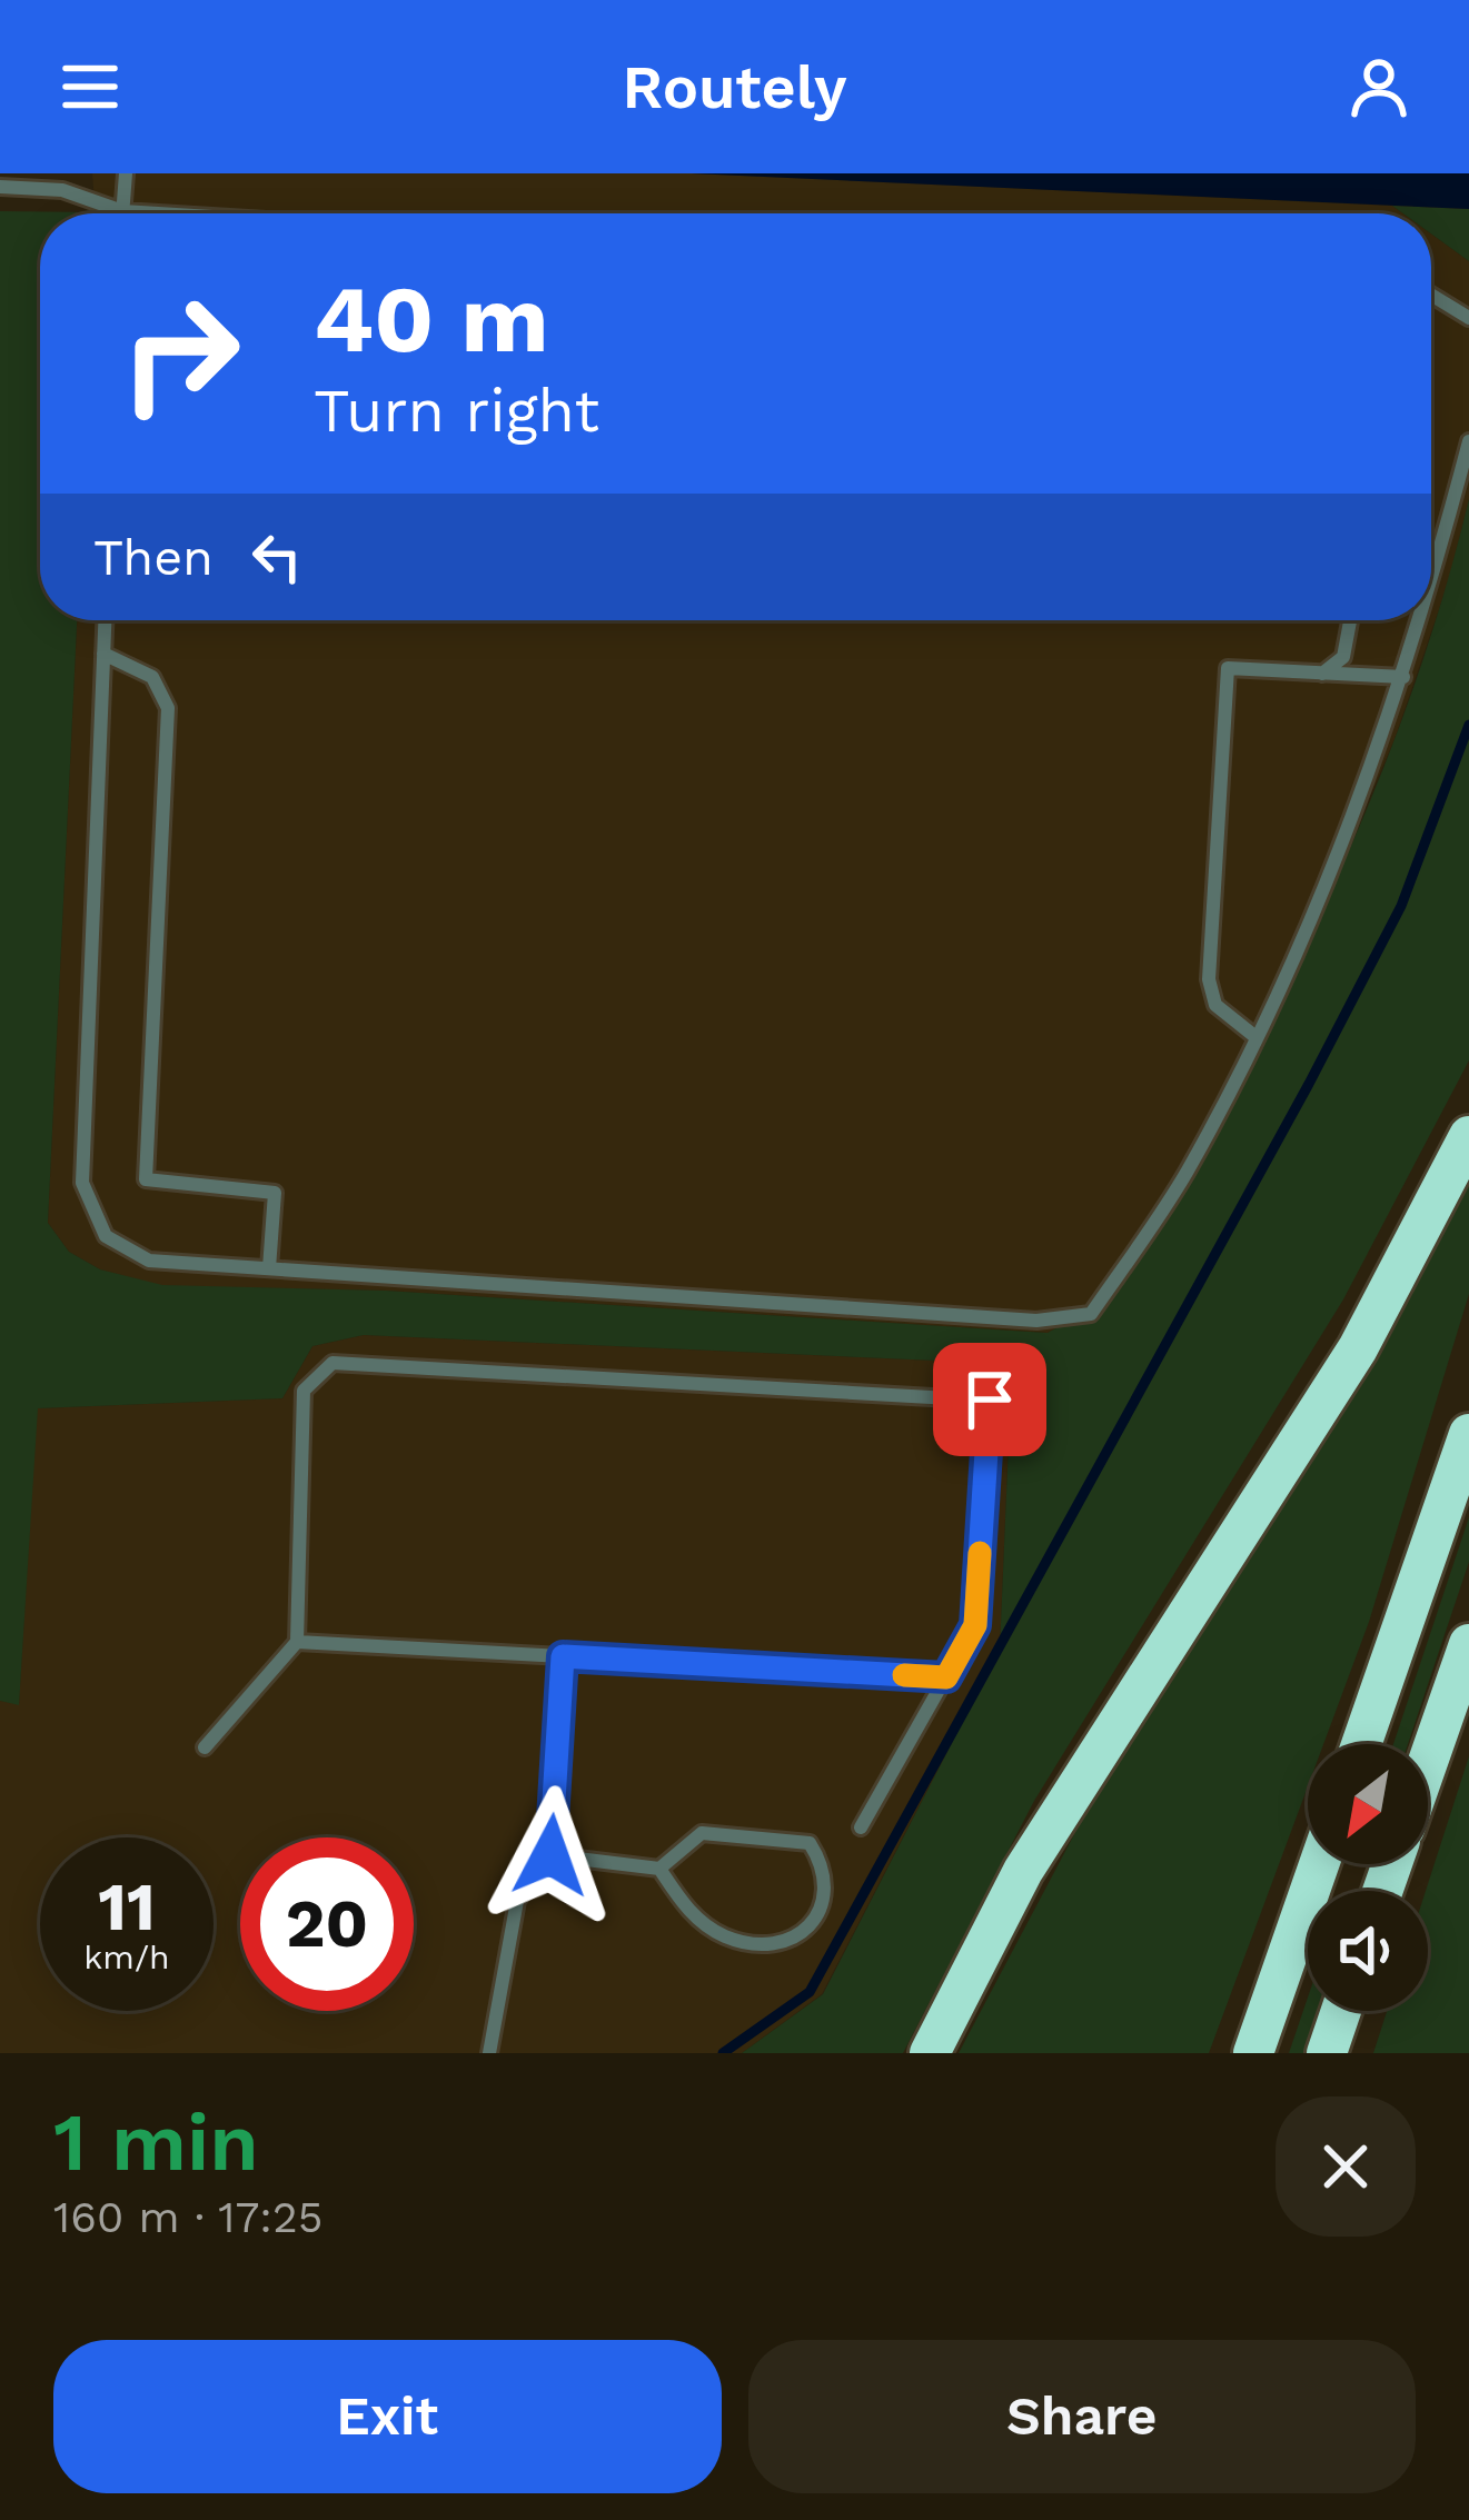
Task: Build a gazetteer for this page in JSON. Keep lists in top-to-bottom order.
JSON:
{
  "north": "bottom left",
  "page": {
    "header": "Routely",
    "turn": ["40 m", "Turn right"],
    "then": "Then",
    "speed": "11 km/h",
    "limit": "20",
    "heading": ["1 min", "160 m · 17:25"],
    "buttons": ["Exit", "Share"]
  }
}
